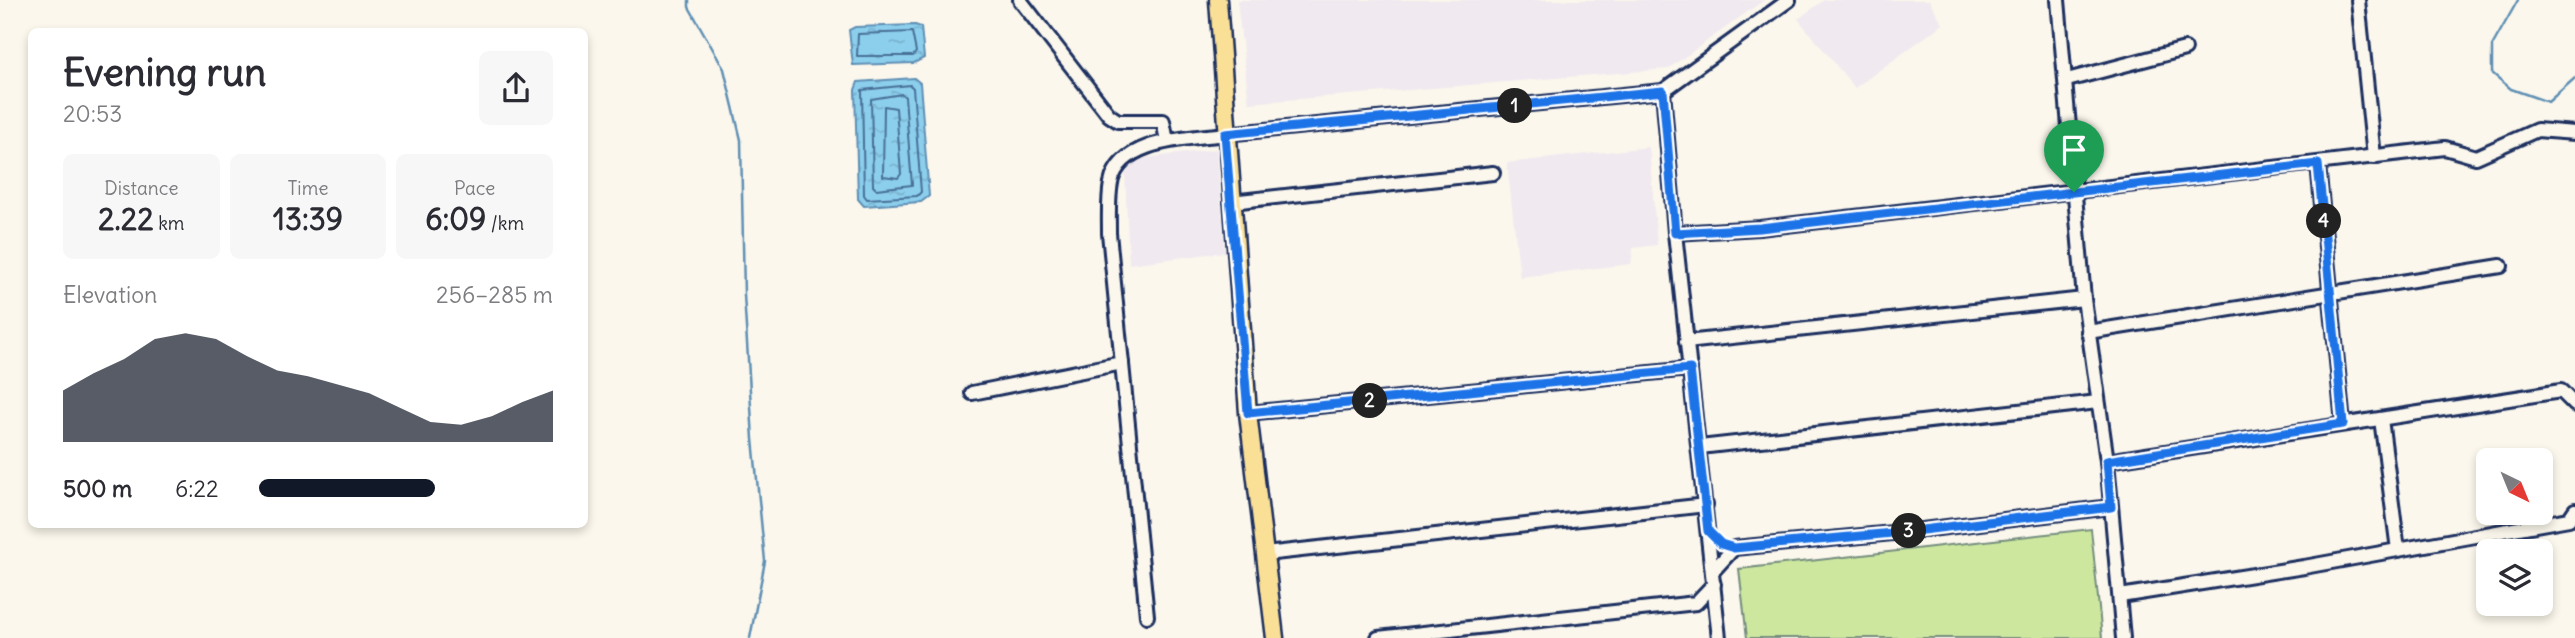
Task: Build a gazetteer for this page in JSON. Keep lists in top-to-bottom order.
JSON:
{
  "north": "bottom right",
  "page": {
    "heading": ["Evening run", "20:53"],
    "pins": [
      "1",
      "4",
      "2",
      "3"
    ],
    "stats": [
      ["Distance", "2.22 km"],
      ["Time", "13:39"],
      ["Pace", "6:09 /km"]
    ],
    "chart": ["Elevation", "256–285 m"],
    "list": [
      {
        "name": "500 m",
        "note": "6:22"
      }
    ]
  }
}
